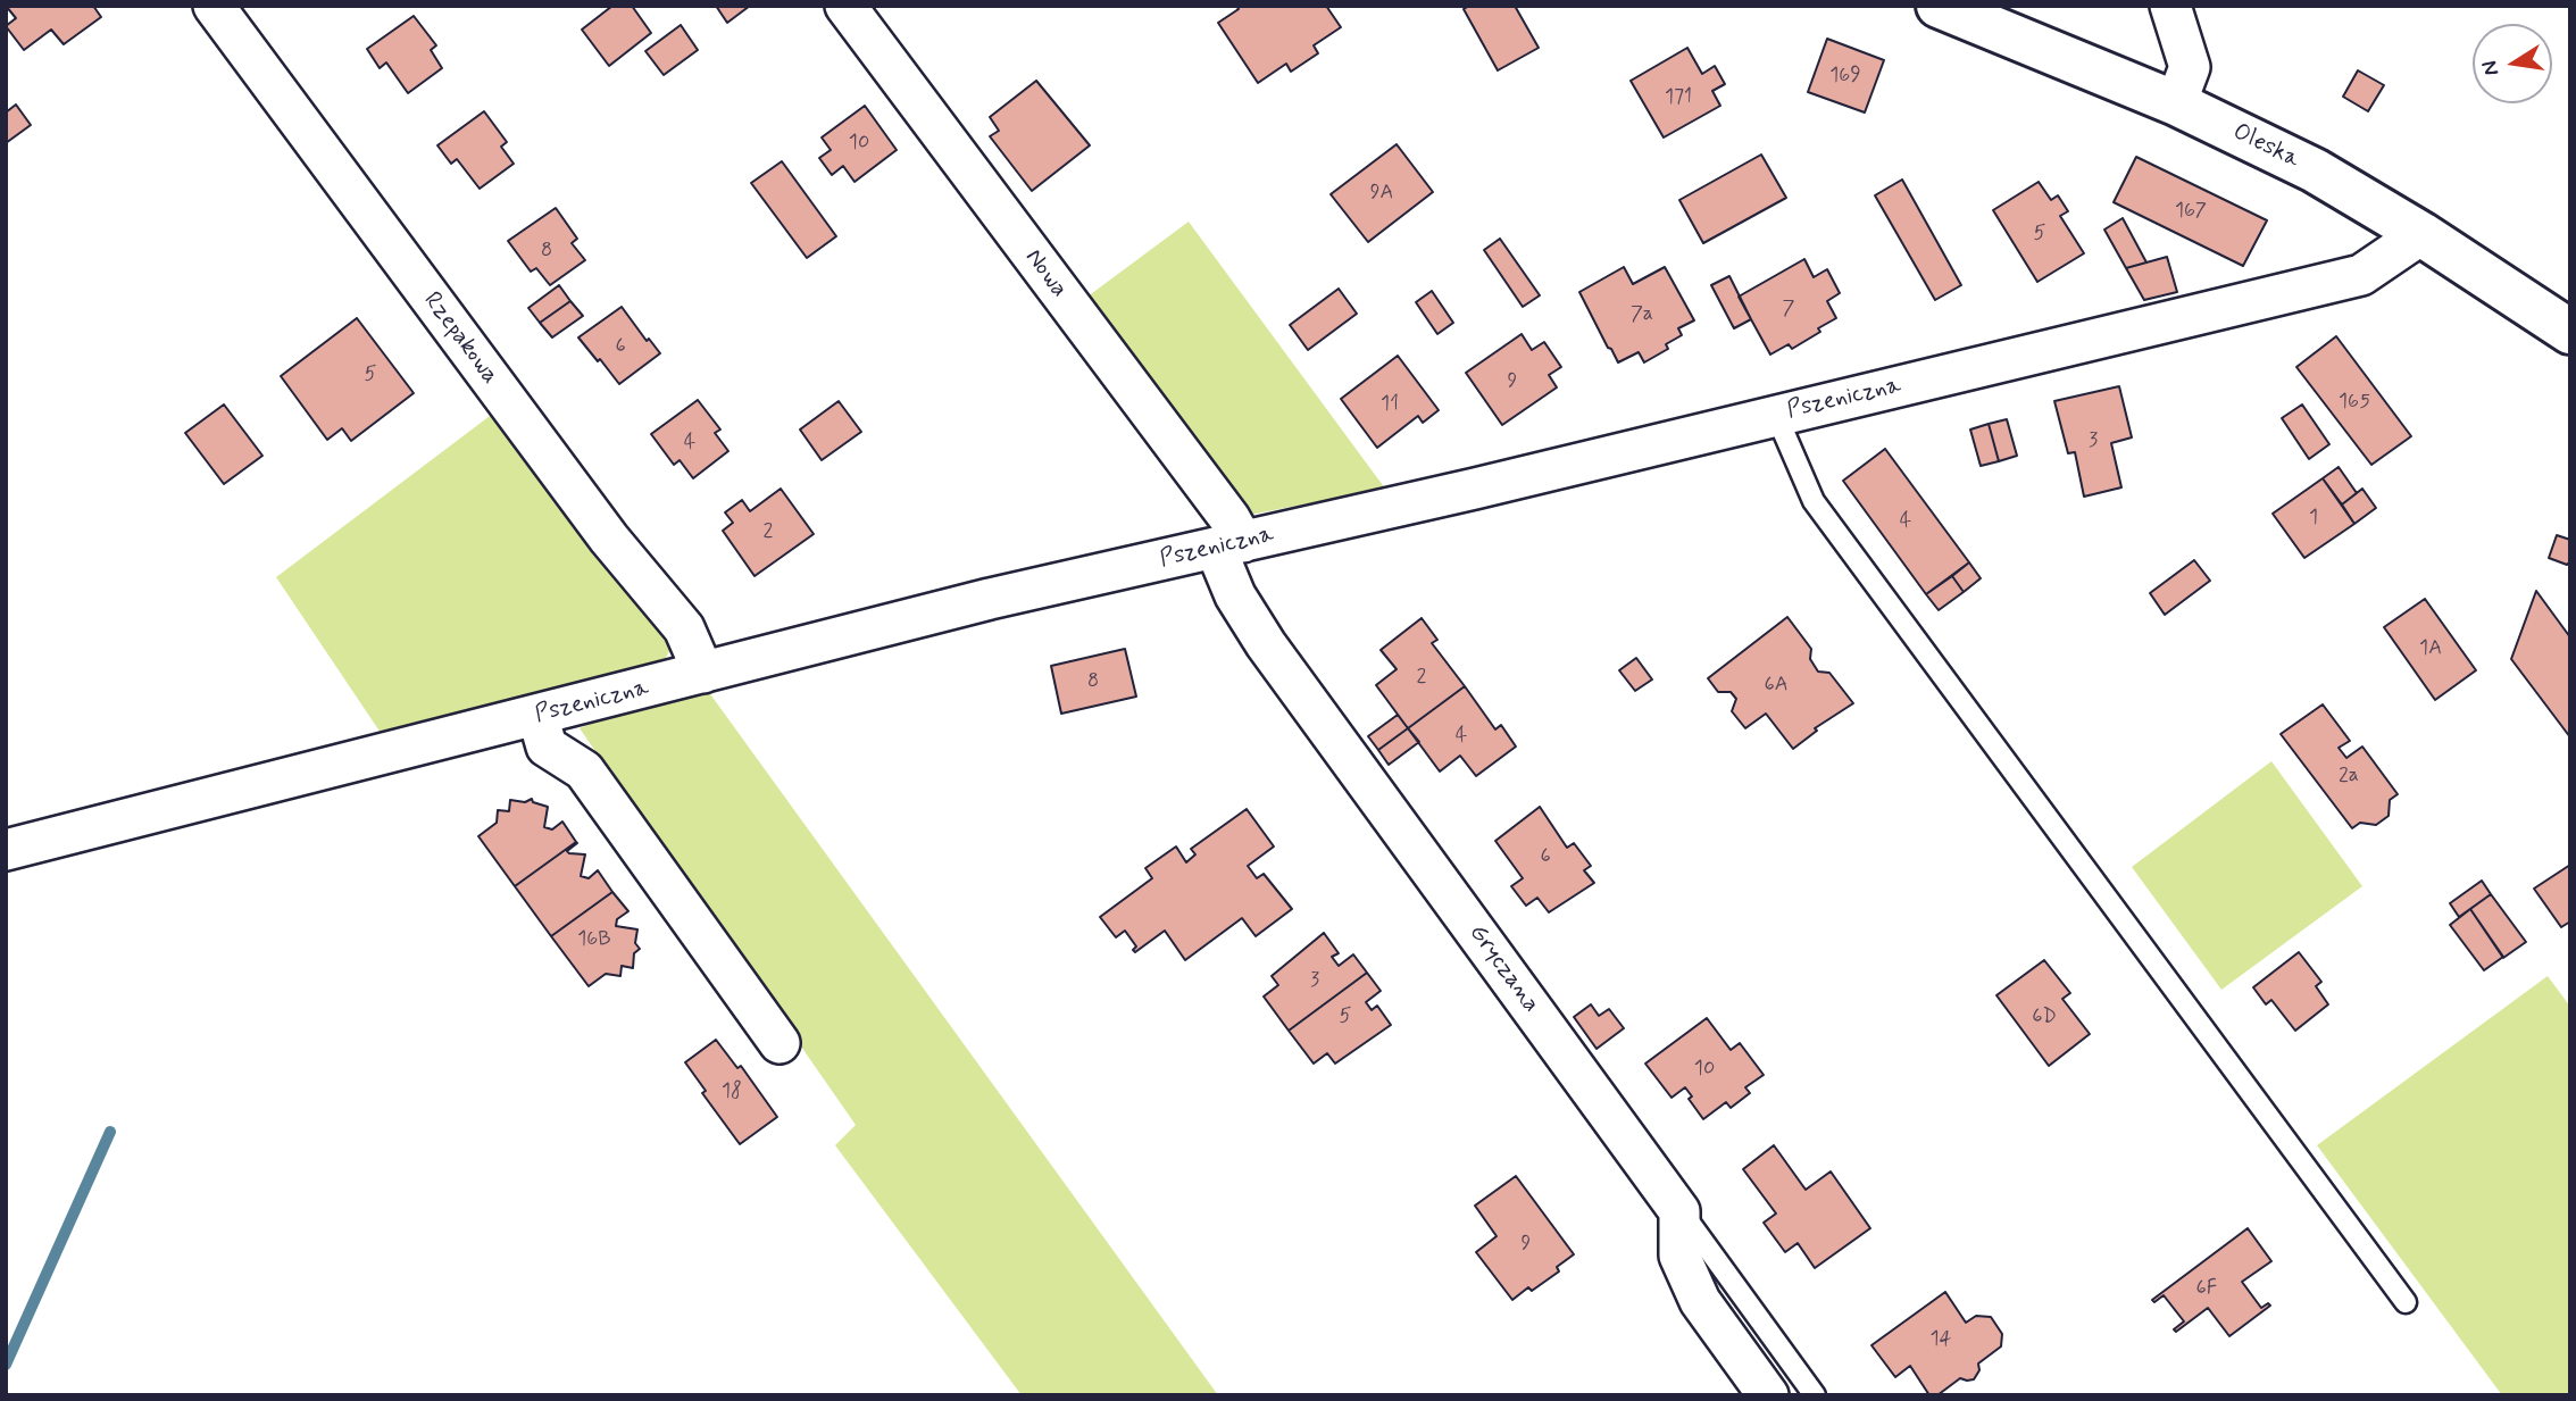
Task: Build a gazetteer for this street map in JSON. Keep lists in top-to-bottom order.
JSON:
{
  "streets": {
    "main road": ["Oleska"],
    "street": [
      "Nowa",
      "Rzepakowa",
      "Pszeniczna",
      "Gryczana"
    ]
  },
  "crossings": [
    ["Oleska", "Pszeniczna"],
    ["Nowa", "Pszeniczna"],
    ["Nowa", "Gryczana"],
    ["Rzepakowa", "Pszeniczna"],
    ["Pszeniczna", "Gryczana"]
  ],
  "house_numbers": [
    "169",
    "171",
    "10",
    "9A",
    "167",
    "5",
    "8",
    "7",
    "7a",
    "6",
    "5",
    "9",
    "165",
    "11",
    "3",
    "4",
    "1",
    "4",
    "2",
    "1A",
    "2",
    "8",
    "6A",
    "4",
    "2a",
    "6",
    "16B",
    "3",
    "5",
    "6D",
    "10",
    "18",
    "9",
    "6F",
    "14"
  ],
  "north": "left"
}
